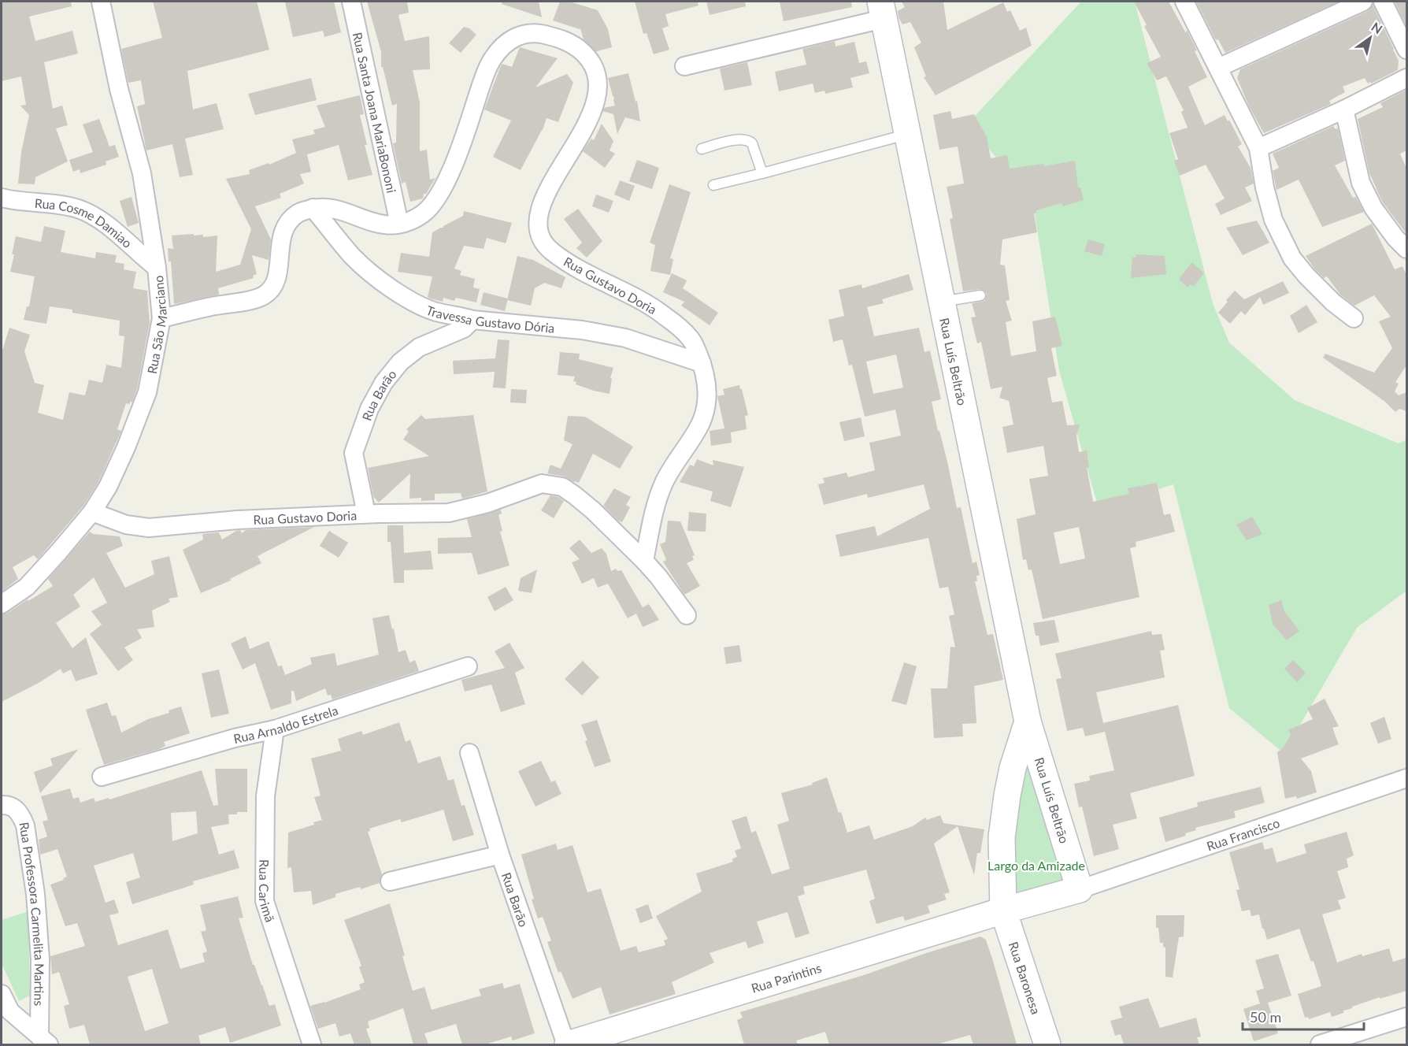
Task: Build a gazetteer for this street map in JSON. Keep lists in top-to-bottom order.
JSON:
{
  "streets": {
    "main road": ["Rua Luís Beltrão", "Rua Parintins", "Rua Baronesa"],
    "street": [
      "Rua Santa Joana MariaBononi",
      "Rua Cosme Damiao",
      "Rua Gustavo Doria",
      "Travessa Gustavo Dória",
      "Rua São Marciano",
      "Rua Barão",
      "Rua Arnaldo Estrela",
      "Rua Francisco",
      "Rua Carimã",
      "Rua Professora Carmelita Martins"
    ]
  },
  "crossings": [
    ["Rua Santa Joana MariaBononi", "Rua Gustavo Doria"],
    ["Rua Cosme Damiao", "Rua São Marciano"],
    ["Rua Gustavo Doria", "Travessa Gustavo Dória"],
    ["Rua Gustavo Doria", "Rua São Marciano"],
    ["Rua Gustavo Doria", "Rua Barão"],
    ["Travessa Gustavo Dória", "Rua Barão"],
    ["Rua Luís Beltrão", "Rua Francisco"],
    ["Rua Luís Beltrão", "Rua Parintins"],
    ["Rua Luís Beltrão", "Rua Baronesa"],
    ["Rua Barão", "Rua Parintins"],
    ["Rua Arnaldo Estrela", "Rua Carimã"],
    ["Rua Parintins", "Rua Baronesa"]
  ],
  "parks": ["Largo da Amizade"],
  "scale_bar": "50 m",
  "north": "top right"
}
